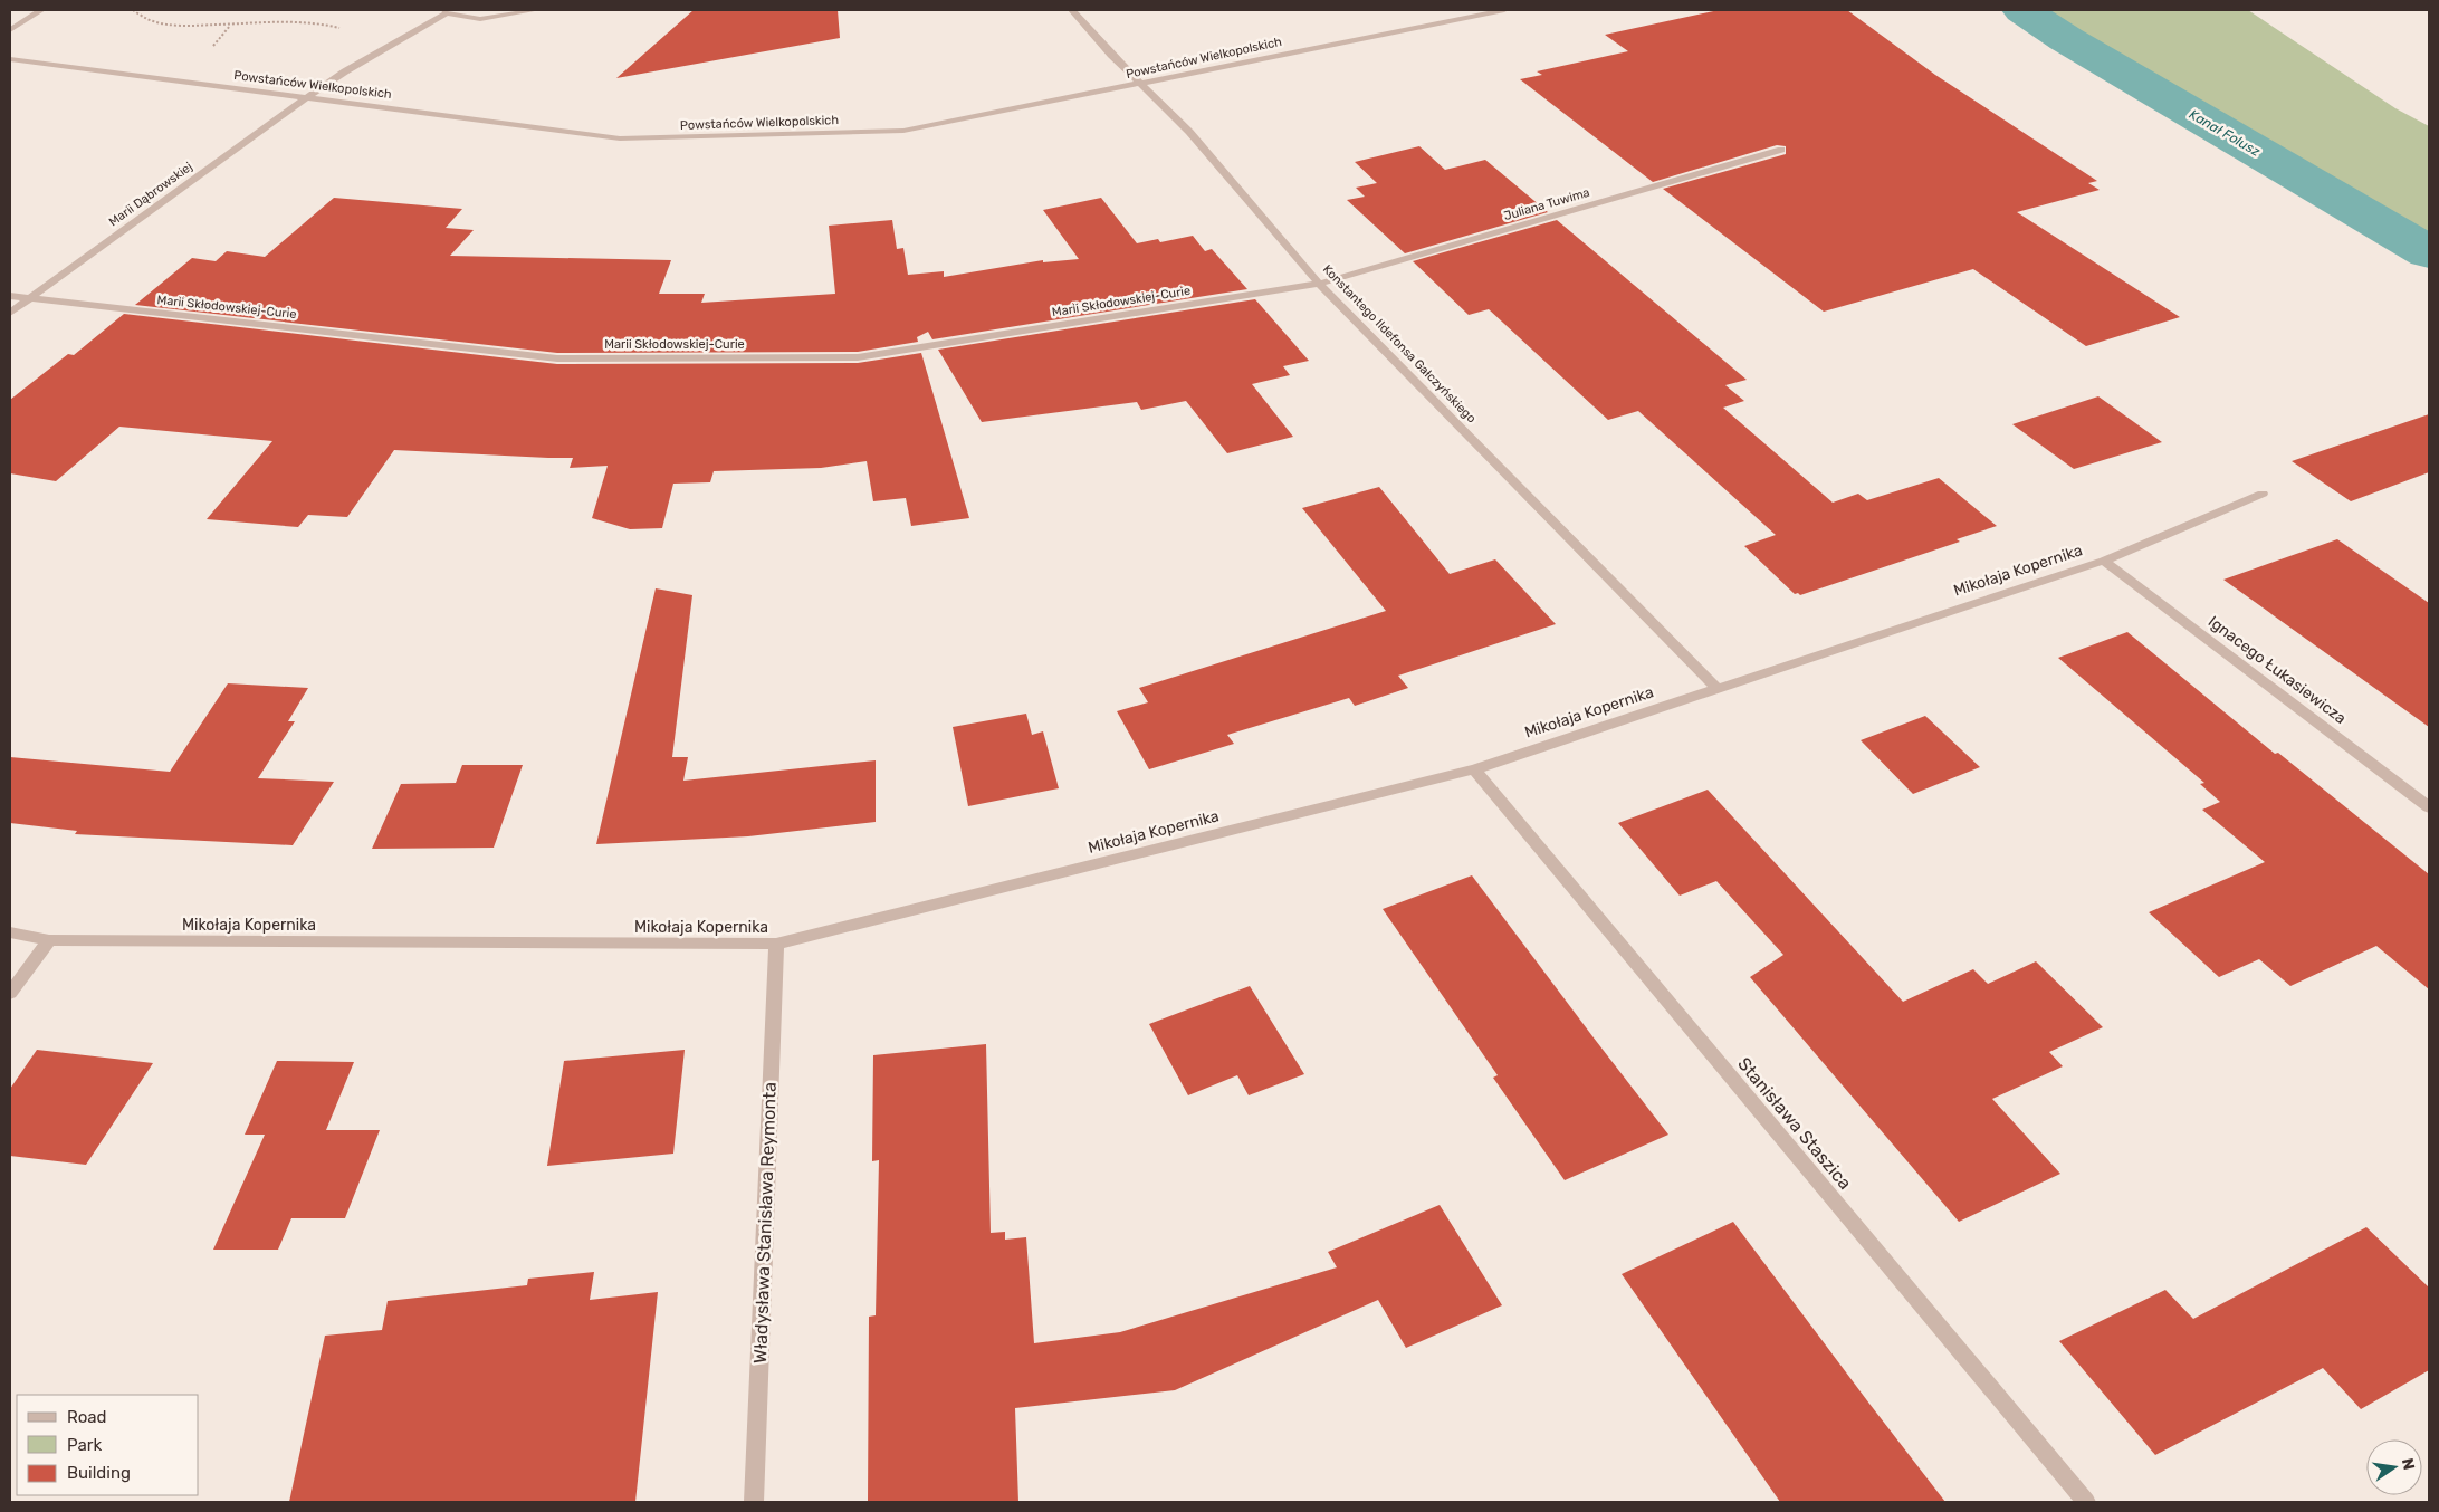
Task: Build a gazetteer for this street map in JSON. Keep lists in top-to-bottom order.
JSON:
{
  "streets": {
    "street": [
      "Powstańców Wielkopolskich",
      "Marii Dąbrowskiej",
      "Juliana Tuwima",
      "Marii Skłodowskiej-Curie",
      "Konstantego Ildefonsa Gałczyńskiego",
      "Mikołaja Kopernika",
      "Ignacego Łukasiewicza",
      "Stanisława Staszica",
      "Władysława Stanisława Reymonta"
    ]
  },
  "crossings": [
    ["Powstańców Wielkopolskich", "Marii Dąbrowskiej"],
    ["Powstańców Wielkopolskich", "Konstantego Ildefonsa Gałczyńskiego"],
    ["Marii Dąbrowskiej", "Marii Skłodowskiej-Curie"],
    ["Juliana Tuwima", "Marii Skłodowskiej-Curie"],
    ["Juliana Tuwima", "Konstantego Ildefonsa Gałczyńskiego"],
    ["Marii Skłodowskiej-Curie", "Konstantego Ildefonsa Gałczyńskiego"],
    ["Konstantego Ildefonsa Gałczyńskiego", "Mikołaja Kopernika"],
    ["Mikołaja Kopernika", "Ignacego Łukasiewicza"],
    ["Mikołaja Kopernika", "Stanisława Staszica"],
    ["Mikołaja Kopernika", "Władysława Stanisława Reymonta"]
  ],
  "water": ["Kanał Folusz"],
  "legend": ["Road", "Park", "Building"],
  "north": "right"
}
